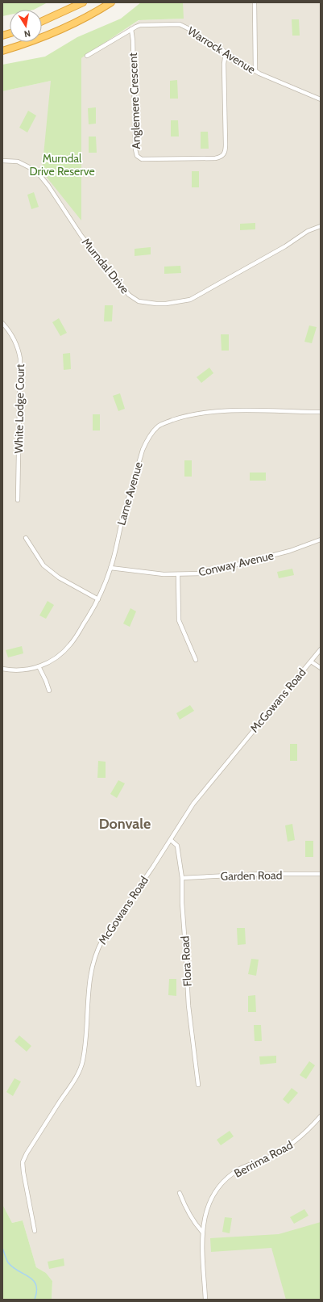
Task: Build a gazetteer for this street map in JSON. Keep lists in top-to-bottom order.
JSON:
{
  "streets": {
    "street": [
      "Warrock Avenue",
      "Anglemere Crescent",
      "Murndal Drive",
      "White Lodge Court",
      "Larne Avenue",
      "Conway Avenue",
      "McGowans Road",
      "Garden Road",
      "Flora Road",
      "Berrima Road"
    ]
  },
  "crossings": [
    ["Warrock Avenue", "Anglemere Crescent"],
    ["Larne Avenue", "Conway Avenue"],
    ["McGowans Road", "Flora Road"],
    ["Garden Road", "Flora Road"]
  ],
  "districts": ["Donvale"],
  "parks": ["Murndal Drive Reserve"],
  "north": "bottom"
}
